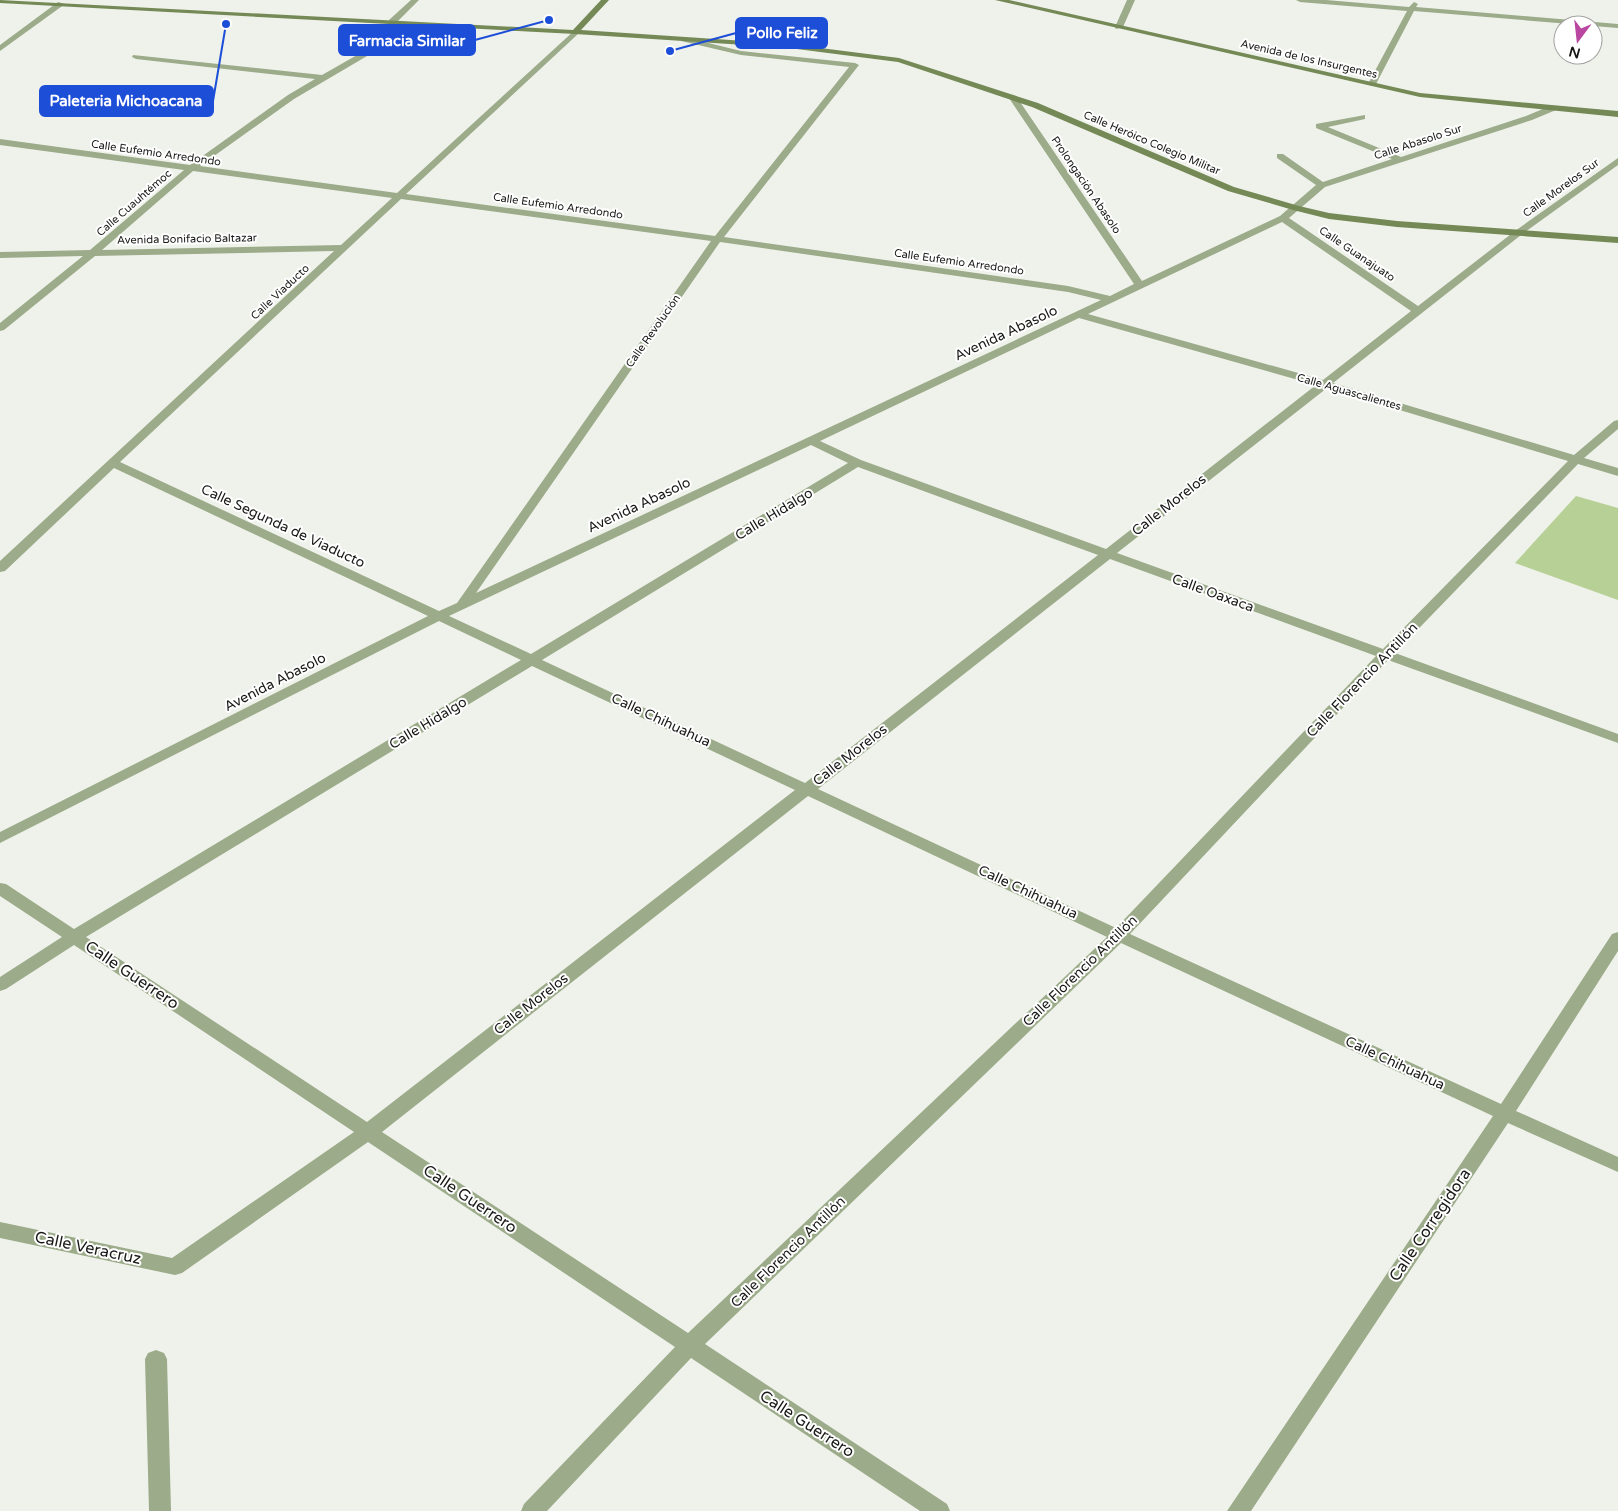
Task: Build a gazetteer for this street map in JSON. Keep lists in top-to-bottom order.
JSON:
{
  "streets": {
    "main road": ["Avenida de los Insurgentes", "Calle Heróico Colegio Militar"],
    "street": [
      "Calle Abasolo Sur",
      "Calle Eufemio Arredondo",
      "Prolongación Abasolo",
      "Calle Morelos Sur",
      "Calle Cuauhtémoc",
      "Avenida Bonifacio Baltazar",
      "Calle Guanajuato",
      "Calle Viaducto",
      "Calle Revolución",
      "Avenida Abasolo",
      "Calle Aguascalientes",
      "Calle Morelos",
      "Calle Hidalgo",
      "Calle Segunda de Viaducto",
      "Calle Oaxaca",
      "Calle Florencio Antillón",
      "Calle Chihuahua",
      "Calle Guerrero",
      "Calle Corregidora",
      "Calle Veracruz"
    ]
  },
  "crossings": [
    ["Avenida de los Insurgentes", "Calle Abasolo Sur"],
    ["Calle Abasolo Sur", "Calle Heróico Colegio Militar"],
    ["Calle Abasolo Sur", "Avenida Abasolo"],
    ["Calle Heróico Colegio Militar", "Prolongación Abasolo"],
    ["Calle Heróico Colegio Militar", "Calle Morelos Sur"],
    ["Calle Heróico Colegio Militar", "Calle Cuauhtémoc"],
    ["Calle Heróico Colegio Militar", "Calle Viaducto"],
    ["Calle Heróico Colegio Militar", "Calle Revolución"],
    ["Calle Heróico Colegio Militar", "Avenida Abasolo"],
    ["Calle Heróico Colegio Militar", "Calle Morelos"],
    ["Calle Eufemio Arredondo", "Calle Cuauhtémoc"],
    ["Calle Eufemio Arredondo", "Calle Viaducto"],
    ["Calle Eufemio Arredondo", "Calle Revolución"],
    ["Calle Eufemio Arredondo", "Avenida Abasolo"],
    ["Prolongación Abasolo", "Avenida Abasolo"],
    ["Calle Morelos Sur", "Calle Morelos"],
    ["Calle Cuauhtémoc", "Avenida Bonifacio Baltazar"],
    ["Avenida Bonifacio Baltazar", "Calle Viaducto"],
    ["Calle Guanajuato", "Avenida Abasolo"],
    ["Calle Guanajuato", "Calle Morelos"],
    ["Calle Viaducto", "Calle Segunda de Viaducto"],
    ["Calle Revolución", "Avenida Abasolo"],
    ["Avenida Abasolo", "Calle Aguascalientes"],
    ["Avenida Abasolo", "Calle Segunda de Viaducto"],
    ["Avenida Abasolo", "Calle Oaxaca"],
    ["Avenida Abasolo", "Calle Chihuahua"],
    ["Calle Aguascalientes", "Calle Morelos"],
    ["Calle Aguascalientes", "Calle Florencio Antillón"],
    ["Calle Morelos", "Calle Oaxaca"],
    ["Calle Morelos", "Calle Chihuahua"],
    ["Calle Morelos", "Calle Guerrero"],
    ["Calle Morelos", "Calle Veracruz"],
    ["Calle Hidalgo", "Calle Oaxaca"],
    ["Calle Hidalgo", "Calle Chihuahua"],
    ["Calle Hidalgo", "Calle Guerrero"],
    ["Calle Segunda de Viaducto", "Calle Chihuahua"],
    ["Calle Oaxaca", "Calle Florencio Antillón"],
    ["Calle Florencio Antillón", "Calle Chihuahua"],
    ["Calle Florencio Antillón", "Calle Guerrero"],
    ["Calle Chihuahua", "Calle Corregidora"]
  ],
  "places": ["Farmacia Similar", "Paleteria Michoacana", "Pollo Feliz"],
  "north": "bottom"
}
